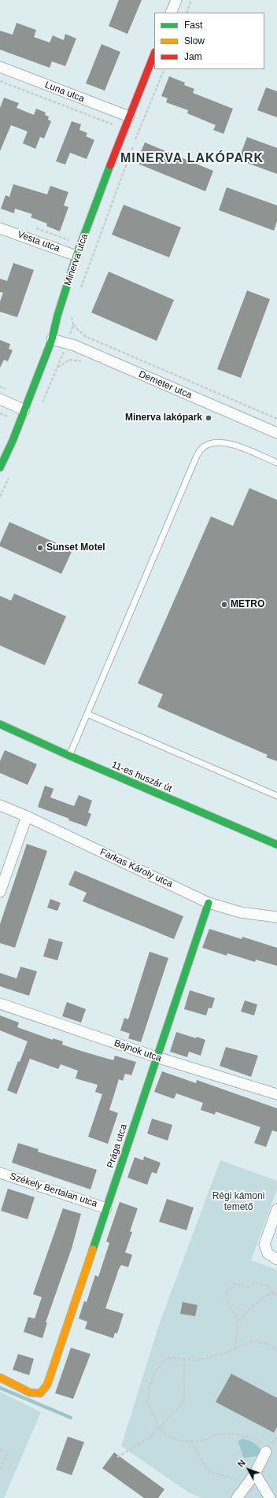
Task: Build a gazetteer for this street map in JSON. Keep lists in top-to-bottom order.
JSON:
{
  "streets": {
    "street": [
      "Luna utca",
      "Vesta utca",
      "Minerva utca",
      "Demeter utca",
      "11-es huszár út",
      "Farkas Károly utca",
      "Bajnok utca",
      "Prága utca",
      "Székely Bertalan utca"
    ]
  },
  "crossings": [
    ["Luna utca", "Minerva utca"],
    ["Vesta utca", "Minerva utca"],
    ["Minerva utca", "Demeter utca"],
    ["Farkas Károly utca", "Prága utca"],
    ["Bajnok utca", "Prága utca"],
    ["Prága utca", "Székely Bertalan utca"]
  ],
  "districts": ["MINERVA LAKÓPARK"],
  "parks": ["Régi kámoni temető"],
  "places": ["Minerva lakópark", "Sunset Motel", "METRO"],
  "legend": ["Fast", "Slow", "Jam"],
  "north": "top left"
}
